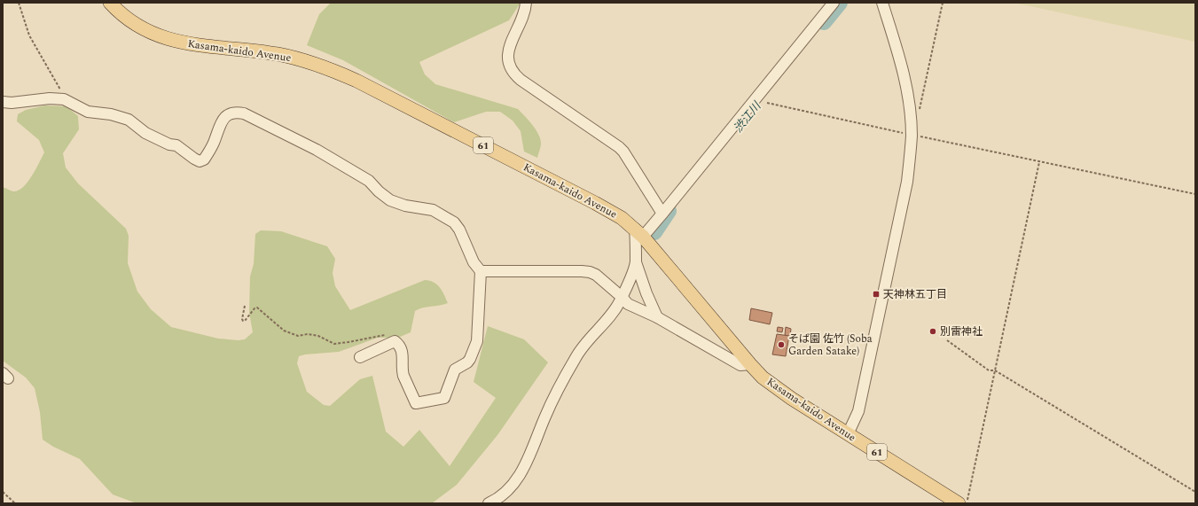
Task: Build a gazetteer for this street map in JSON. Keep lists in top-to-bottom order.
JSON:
{
  "streets": {
    "main road": ["Kasama-kaido Avenue", "61"]
  },
  "water": ["渋江川"],
  "places": {
    "transit": ["天神林五丁目"],
    "other": ["別雷神社", "そば園 佐竹 (Soba Garden Satake)"]
  }
}
